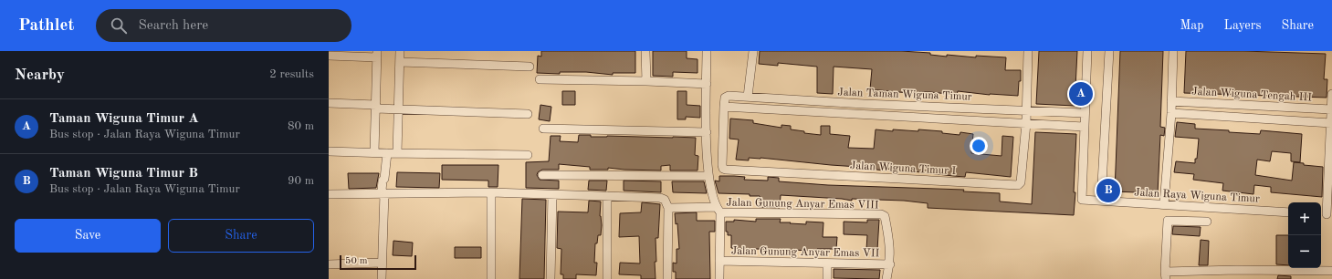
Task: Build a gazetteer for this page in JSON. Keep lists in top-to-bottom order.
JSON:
{
  "streets": {
    "street": [
      "Jalan Taman Wiguna Timur",
      "Jalan Wiguna Tengah III",
      "Jalan Wiguna Timur I",
      "Jalan Raya Wiguna Timur",
      "Jalan Gunung Anyar Emas VIII",
      "Jalan Gunung Anyar Emas VII"
    ]
  },
  "crossings": [
    ["Jalan Taman Wiguna Timur", "Jalan Wiguna Timur I"],
    ["Jalan Taman Wiguna Timur", "Jalan Raya Wiguna Timur"],
    ["Jalan Gunung Anyar Emas VIII", "Jalan Gunung Anyar Emas VII"]
  ],
  "scale_bar": "50 m",
  "page": {
    "header": "Pathlet",
    "search": "Search here",
    "nav": ["Map", "Layers", "Share"],
    "heading": ["Nearby", "2 results"],
    "pins": ["A", "B"],
    "list": [
      {
        "mark": "A",
        "name": "Taman Wiguna Timur A",
        "note": "Bus stop · Jalan Raya Wiguna Timur",
        "value": "80 m"
      },
      {
        "mark": "B",
        "name": "Taman Wiguna Timur B",
        "note": "Bus stop · Jalan Raya Wiguna Timur",
        "value": "90 m"
      }
    ],
    "map_buttons": ["+", "−"],
    "buttons": ["Save", "Share"],
    "scale": "50 m"
  }
}
